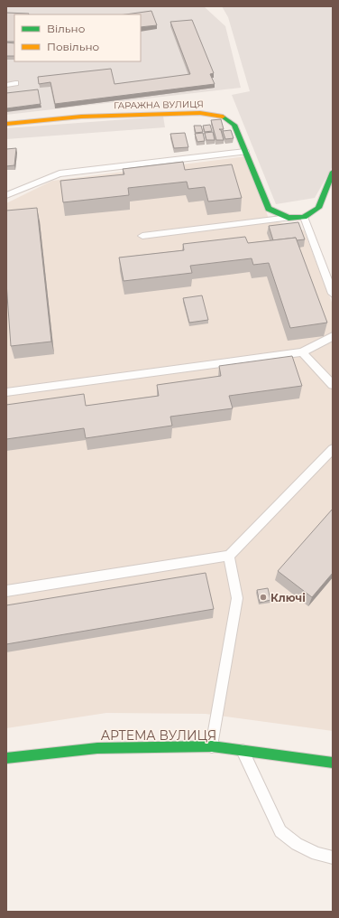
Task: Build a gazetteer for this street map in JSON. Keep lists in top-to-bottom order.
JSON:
{
  "streets": {
    "street": ["ГАРАЖНА ВУЛИЦЯ", "АРТЕМА ВУЛИЦЯ"]
  },
  "places": ["Ключі"],
  "legend": ["Вільно", "Повільно"]
}
